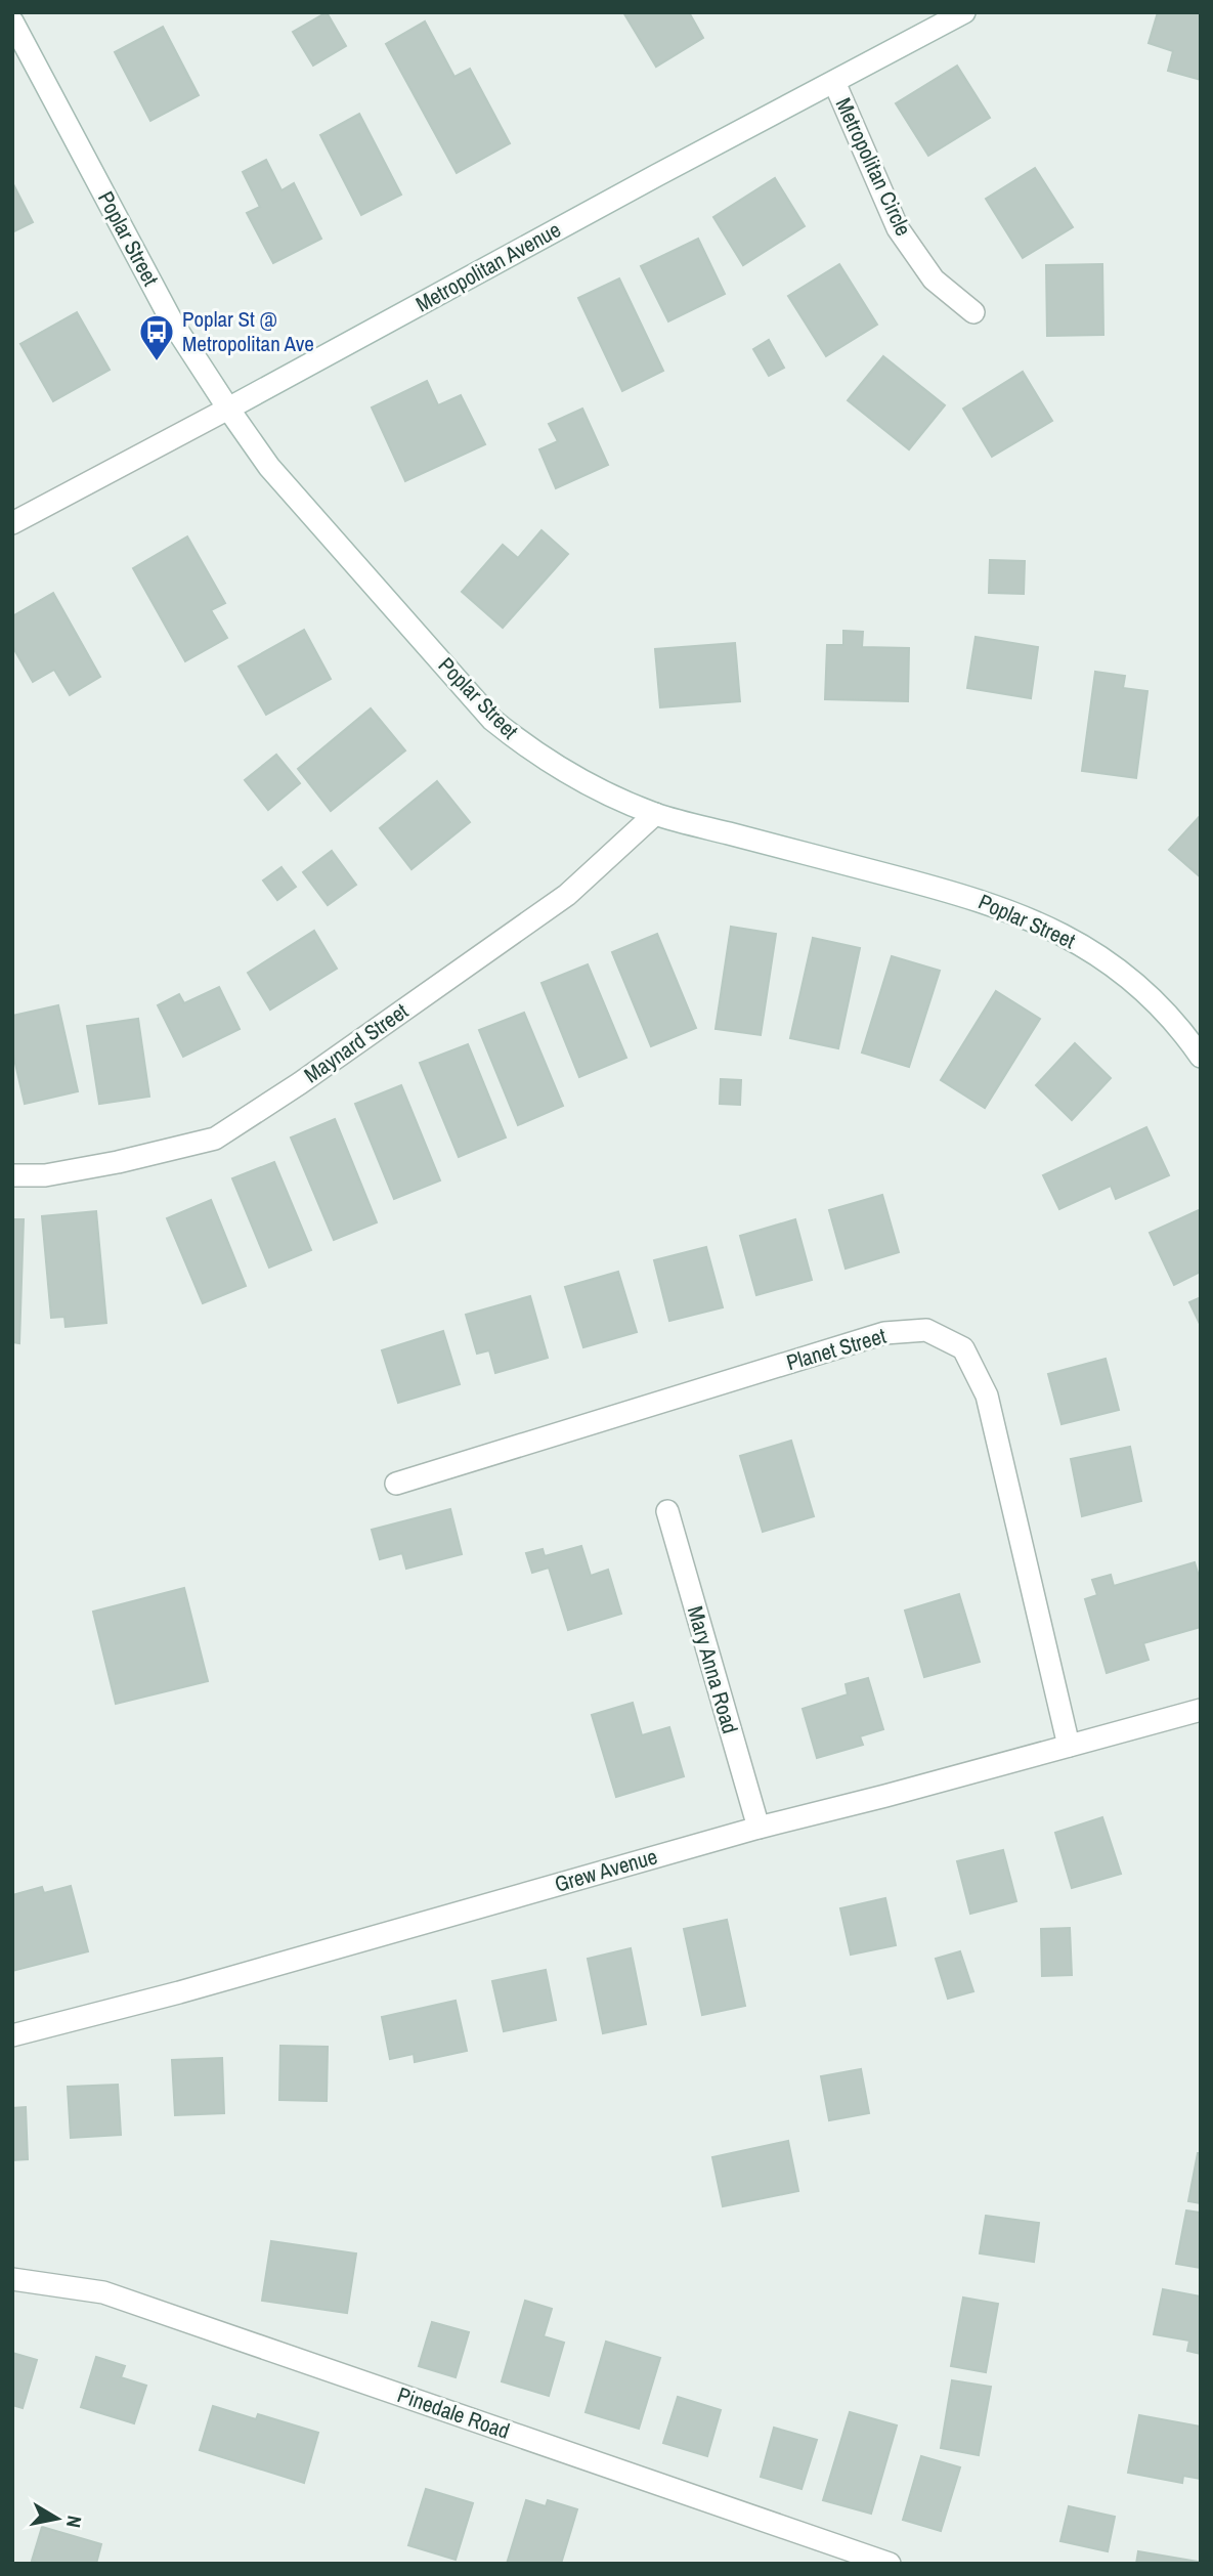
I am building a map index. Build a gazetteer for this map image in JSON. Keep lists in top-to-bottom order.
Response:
{
  "streets": {
    "street": [
      "Metropolitan Circle",
      "Poplar Street",
      "Metropolitan Avenue",
      "Maynard Street",
      "Planet Street",
      "Mary Anna Road",
      "Grew Avenue",
      "Pinedale Road"
    ]
  },
  "crossings": [
    ["Metropolitan Circle", "Metropolitan Avenue"],
    ["Poplar Street", "Metropolitan Avenue"],
    ["Poplar Street", "Maynard Street"],
    ["Planet Street", "Grew Avenue"],
    ["Mary Anna Road", "Grew Avenue"]
  ],
  "places": {
    "bus stop": ["Poplar St @ Metropolitan Ave"]
  },
  "north": "right"
}
